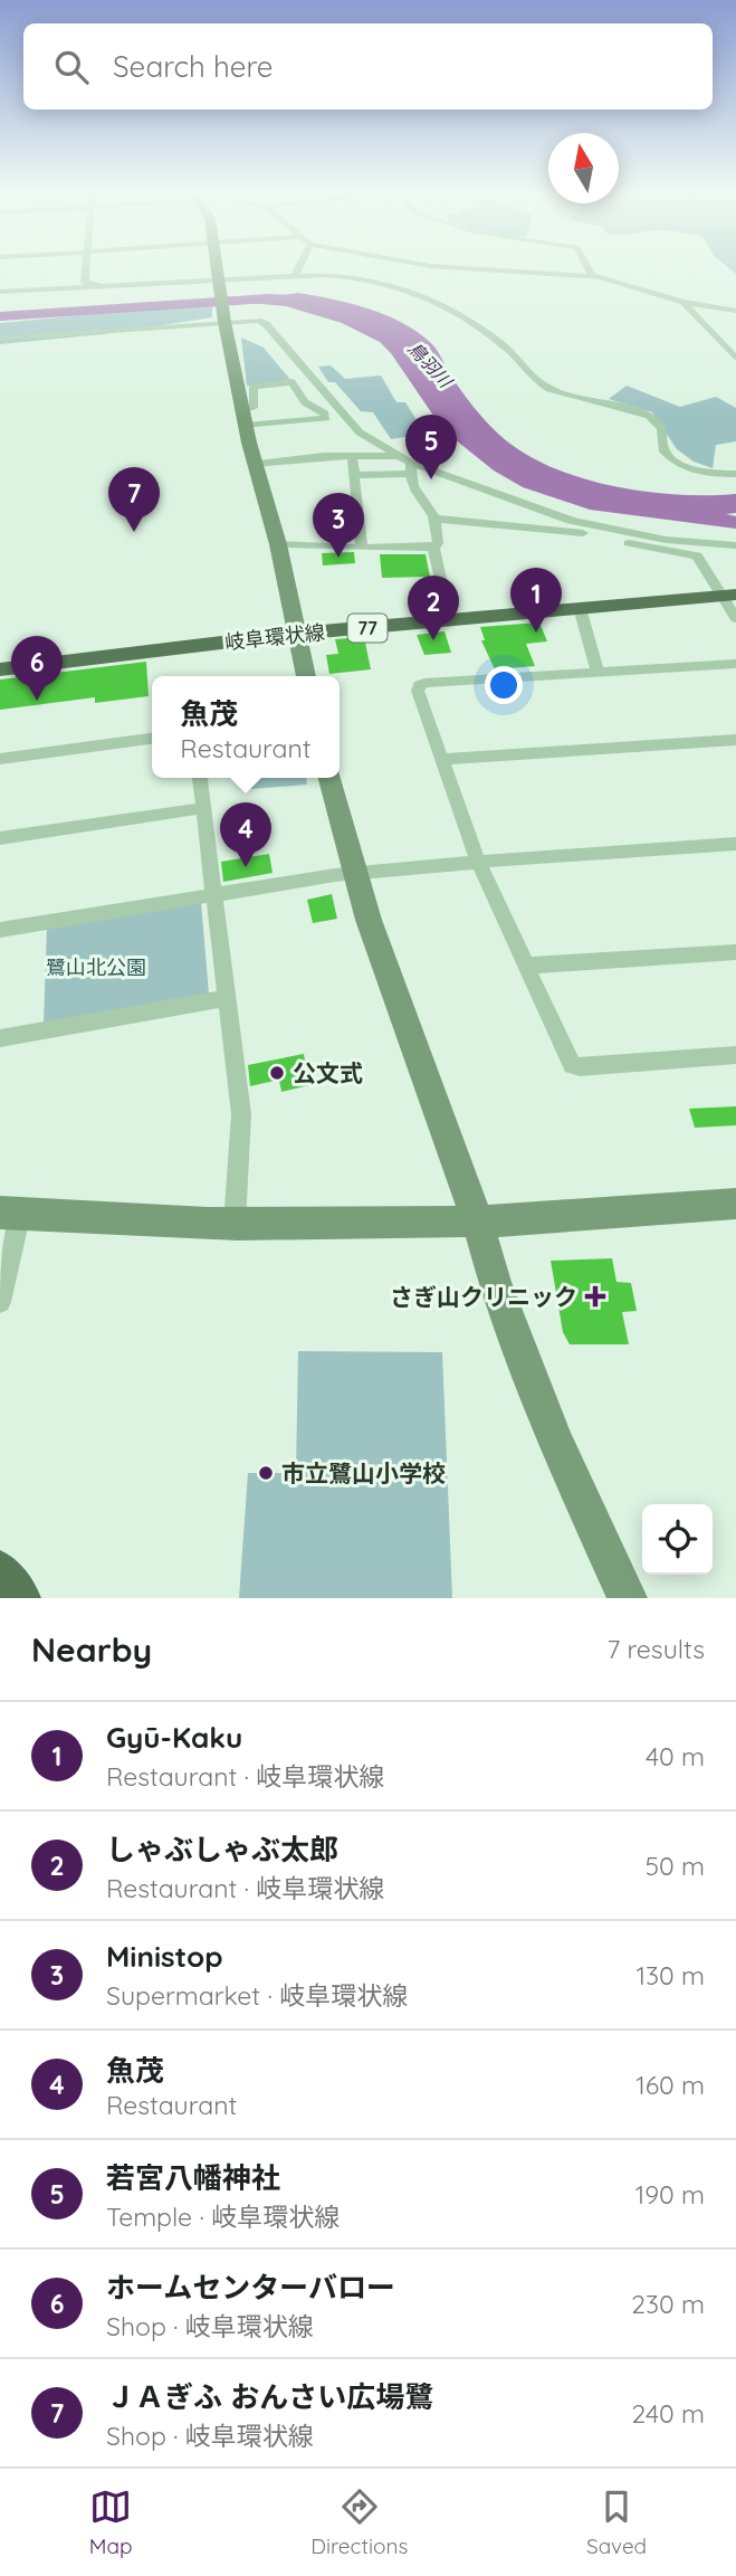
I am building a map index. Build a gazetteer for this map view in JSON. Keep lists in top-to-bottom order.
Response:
{
  "streets": {
    "main road": ["77", "岐阜環状線"]
  },
  "water": ["鳥羽川"],
  "parks": ["鷺山北公園"],
  "places": {
    "other": ["公文式", "市立鷺山小学校"],
    "health": ["さぎ山クリニック"]
  },
  "north": "top",
  "page": {
    "search": "Search here",
    "pins": [
      "5",
      "7",
      "3",
      "1",
      "2",
      "6",
      "4"
    ],
    "popup": ["魚茂", "Restaurant"],
    "heading": ["Nearby", "7 results"],
    "list": [
      {
        "mark": "1",
        "name": "Gyū-Kaku",
        "note": "Restaurant · 岐阜環状線",
        "value": "40 m"
      },
      {
        "mark": "2",
        "name": "しゃぶしゃぶ太郎",
        "note": "Restaurant · 岐阜環状線",
        "value": "50 m"
      },
      {
        "mark": "3",
        "name": "Ministop",
        "note": "Supermarket · 岐阜環状線",
        "value": "130 m"
      },
      {
        "mark": "4",
        "name": "魚茂",
        "note": "Restaurant",
        "value": "160 m"
      },
      {
        "mark": "5",
        "name": "若宮八幡神社",
        "note": "Temple · 岐阜環状線",
        "value": "190 m"
      },
      {
        "mark": "6",
        "name": "ホームセンターバロー",
        "note": "Shop · 岐阜環状線",
        "value": "230 m"
      },
      {
        "mark": "7",
        "name": "ＪＡぎふ おんさい広場鷺",
        "note": "Shop · 岐阜環状線",
        "value": "240 m"
      }
    ],
    "nav": ["Map", "Directions", "Saved"]
  }
}
